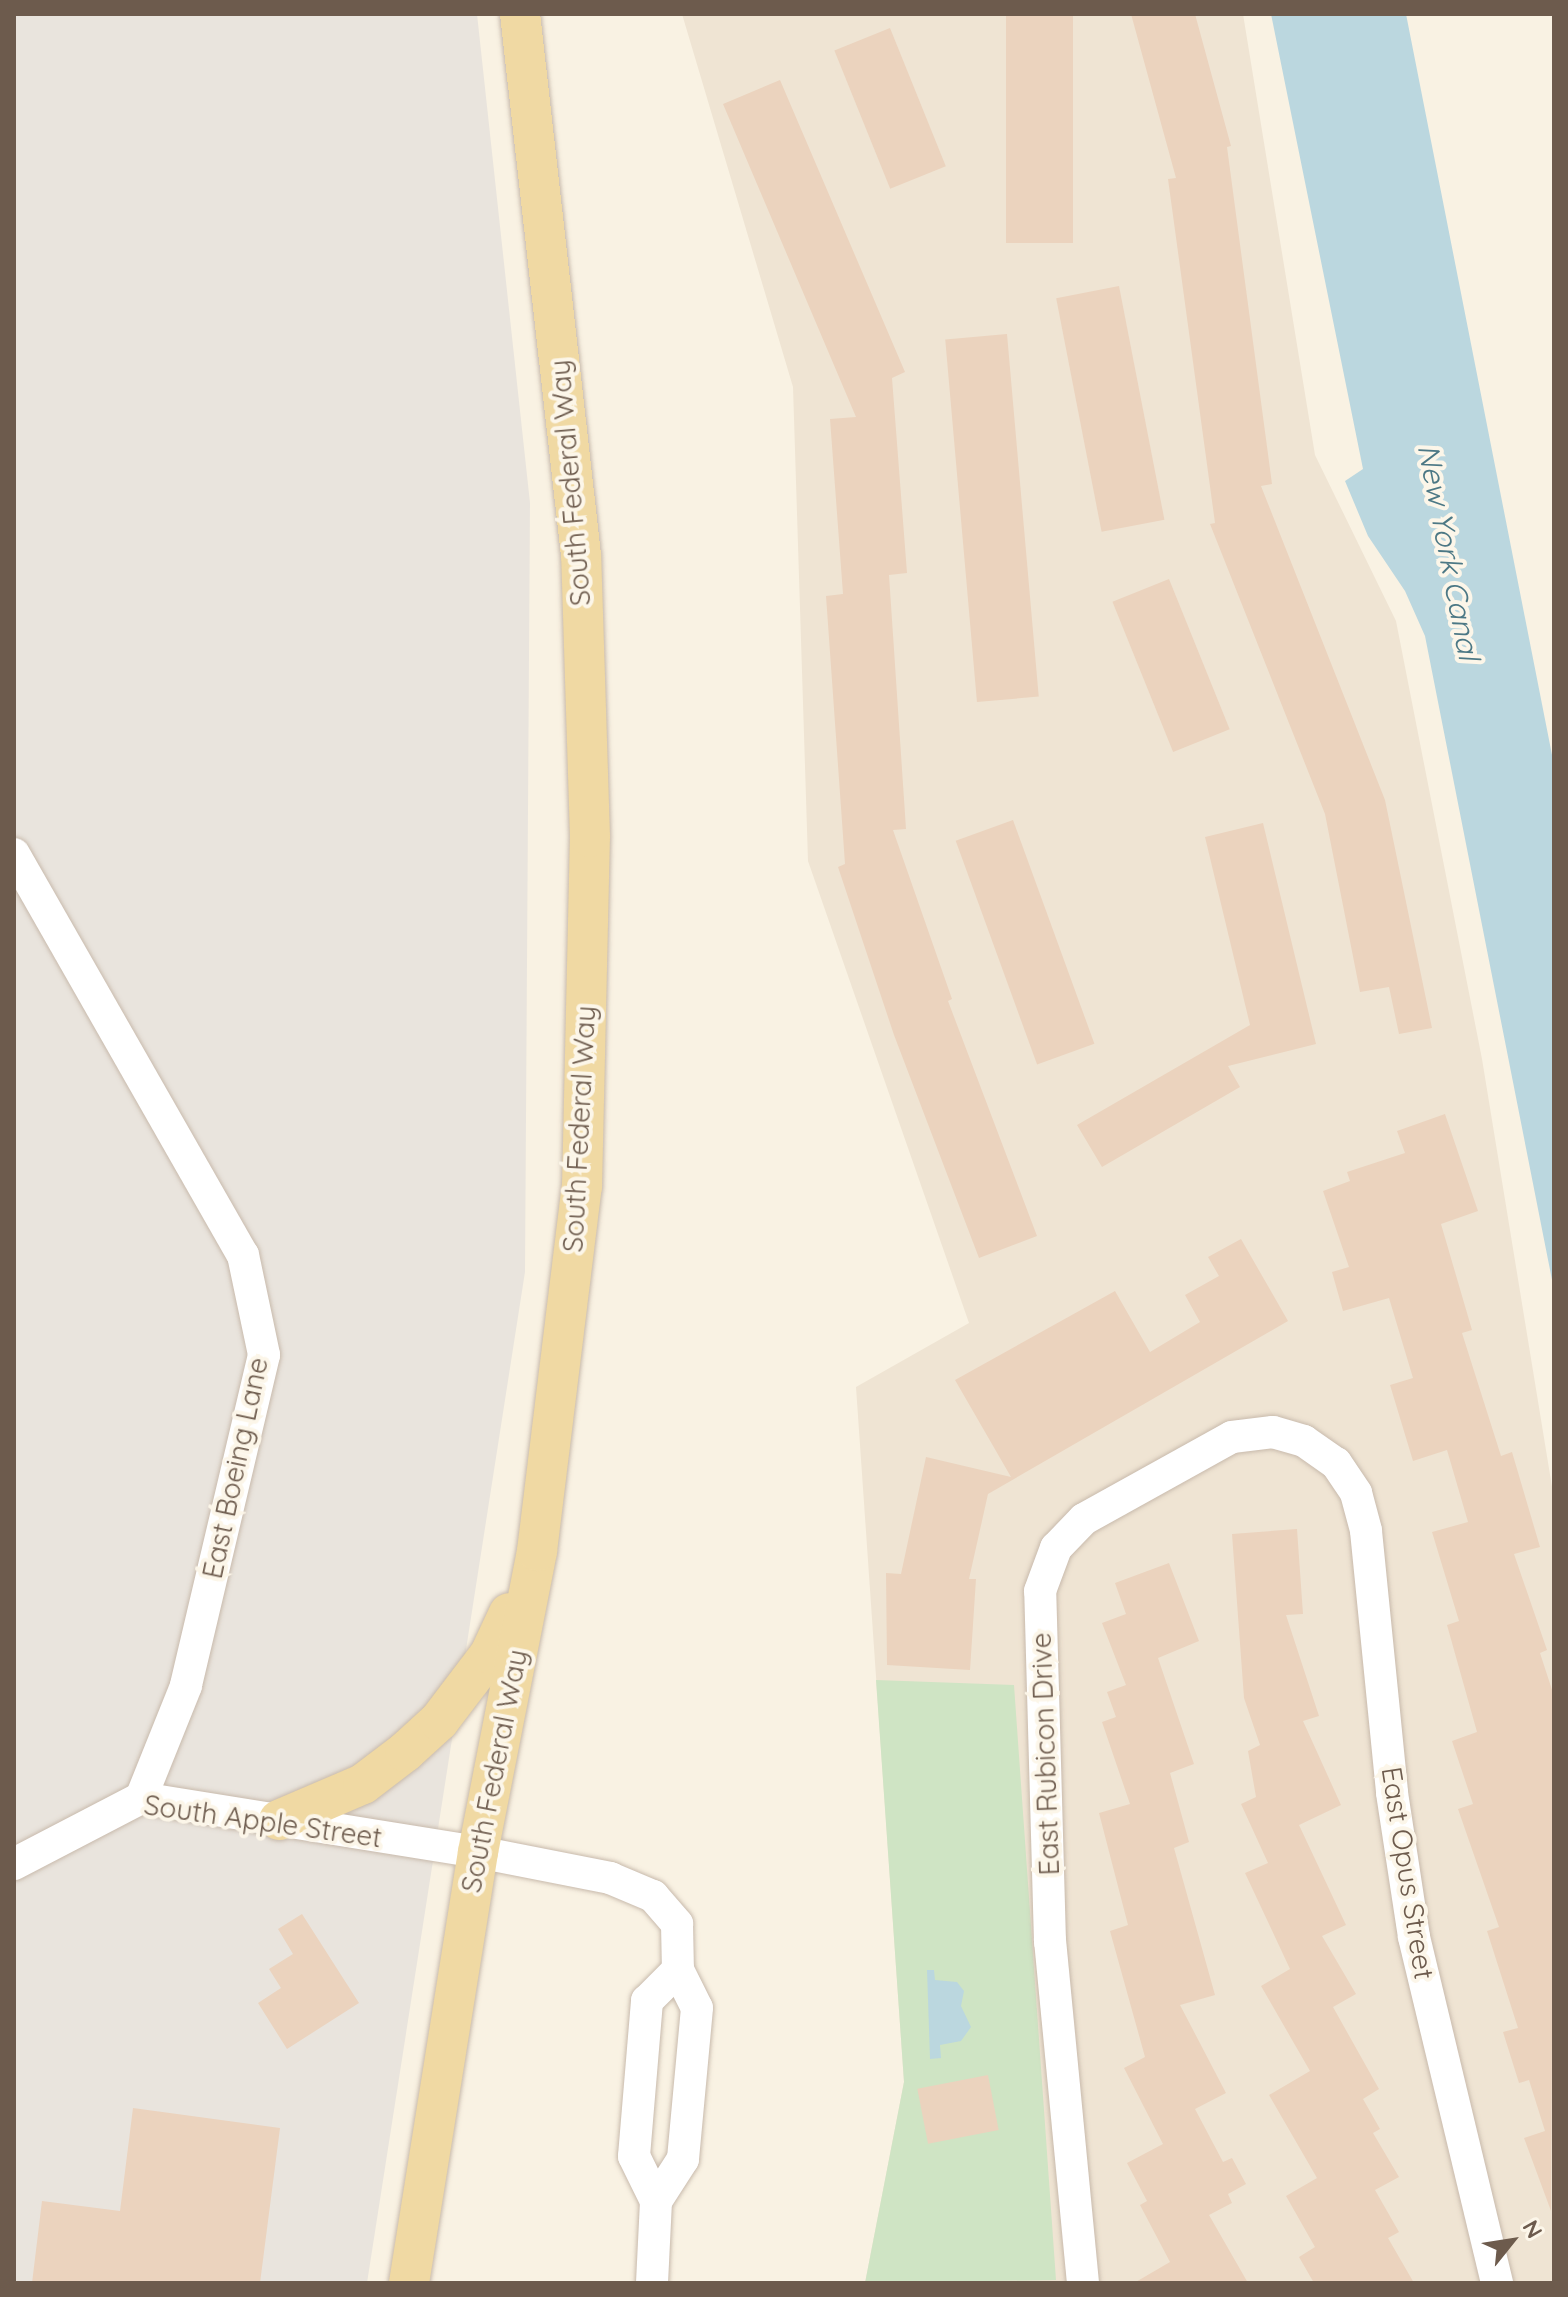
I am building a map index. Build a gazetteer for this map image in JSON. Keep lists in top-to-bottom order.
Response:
{
  "streets": {
    "main road": ["South Federal Way"],
    "street": [
      "East Boeing Lane",
      "East Rubicon Drive",
      "South Apple Street",
      "East Opus Street"
    ]
  },
  "crossings": [
    ["South Federal Way", "South Apple Street"],
    ["East Boeing Lane", "South Apple Street"],
    ["East Rubicon Drive", "East Opus Street"]
  ],
  "water": ["New York Canal"],
  "north": "top right"
}
